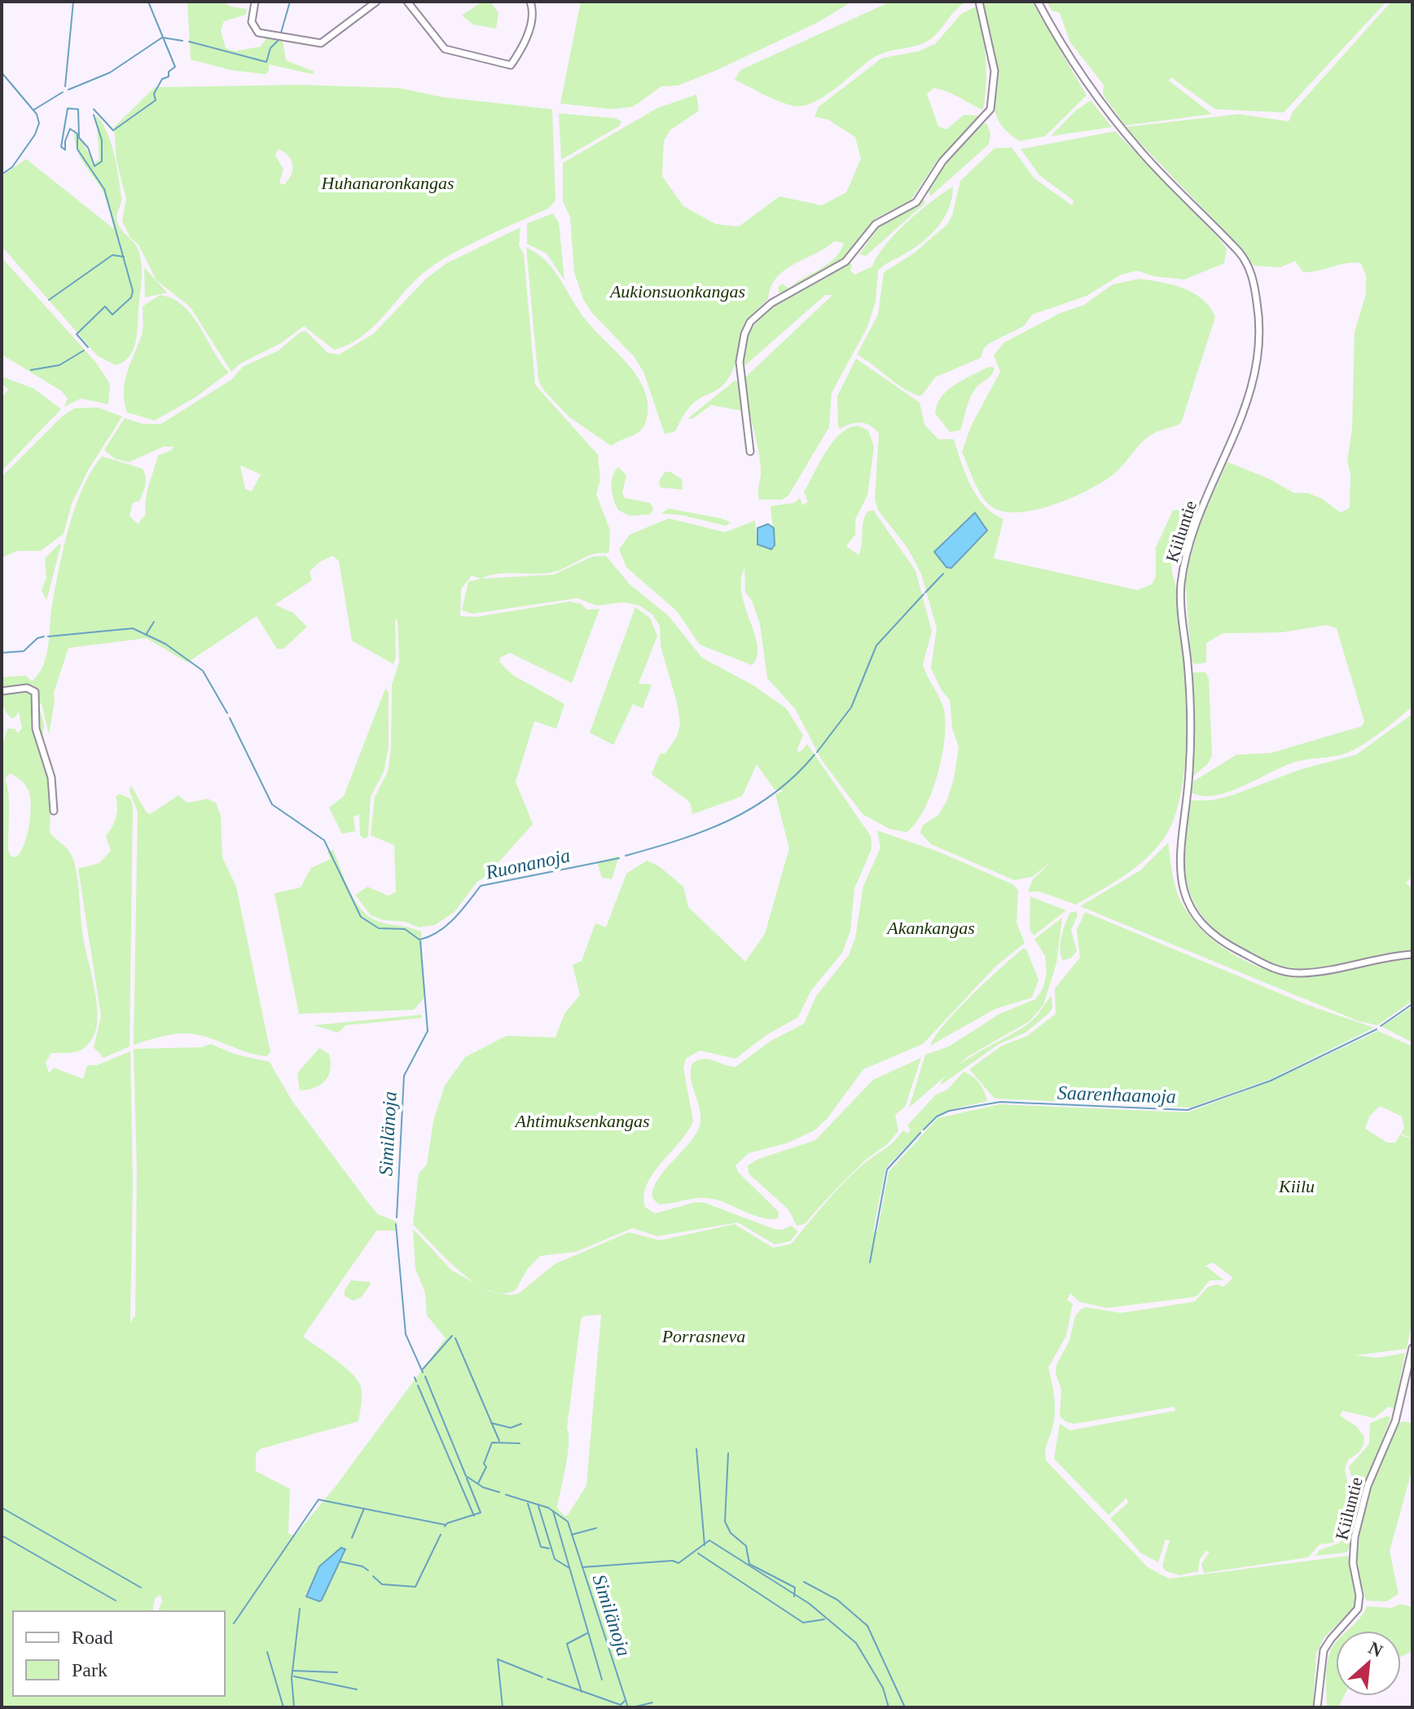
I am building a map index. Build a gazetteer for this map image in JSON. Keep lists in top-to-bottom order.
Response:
{
  "streets": {
    "street": ["Kiiluntie"]
  },
  "water": ["Ruonanoja", "Saarenhaanoja", "Similänoja"],
  "parks": [
    "Huhanaronkangas",
    "Aukionsuonkangas",
    "Akankangas",
    "Ahtimuksenkangas",
    "Kiilu",
    "Porrasneva"
  ],
  "legend": ["Road", "Park"],
  "north": "top right"
}
